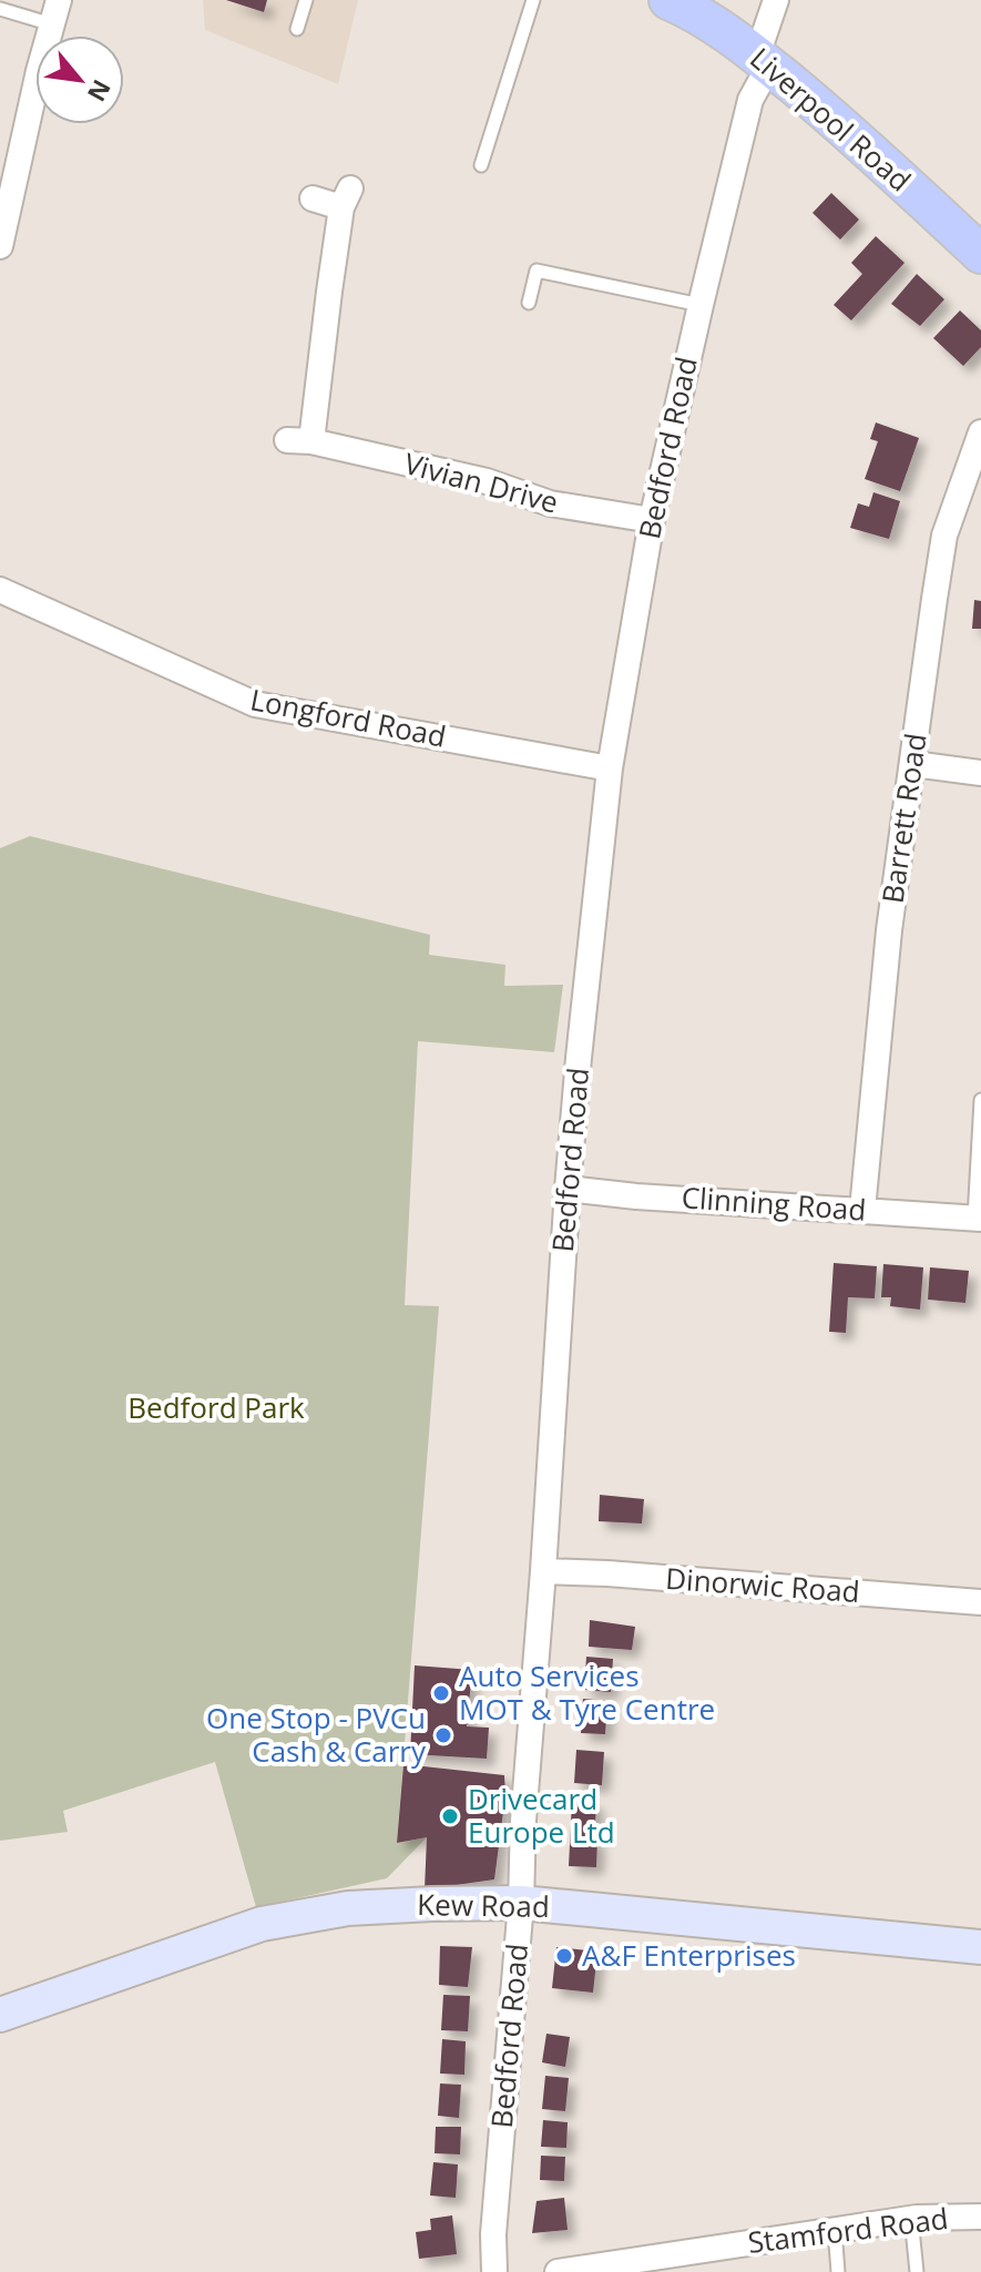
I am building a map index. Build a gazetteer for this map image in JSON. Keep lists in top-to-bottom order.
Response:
{
  "streets": {
    "main road": ["Liverpool Road", "Kew Road"],
    "street": [
      "Bedford Road",
      "Vivian Drive",
      "Longford Road",
      "Barrett Road",
      "Clinning Road",
      "Dinorwic Road",
      "Stamford Road"
    ]
  },
  "crossings": [
    ["Liverpool Road", "Bedford Road"],
    ["Bedford Road", "Vivian Drive"],
    ["Bedford Road", "Longford Road"],
    ["Bedford Road", "Clinning Road"],
    ["Bedford Road", "Dinorwic Road"],
    ["Bedford Road", "Kew Road"],
    ["Barrett Road", "Clinning Road"]
  ],
  "parks": ["Bedford Park"],
  "places": [
    "Auto Services MOT & Tyre Centre",
    "One Stop - PVCu Cash & Carry",
    "Drivecard Europe Ltd",
    "A&F Enterprises"
  ],
  "north": "bottom right"
}
